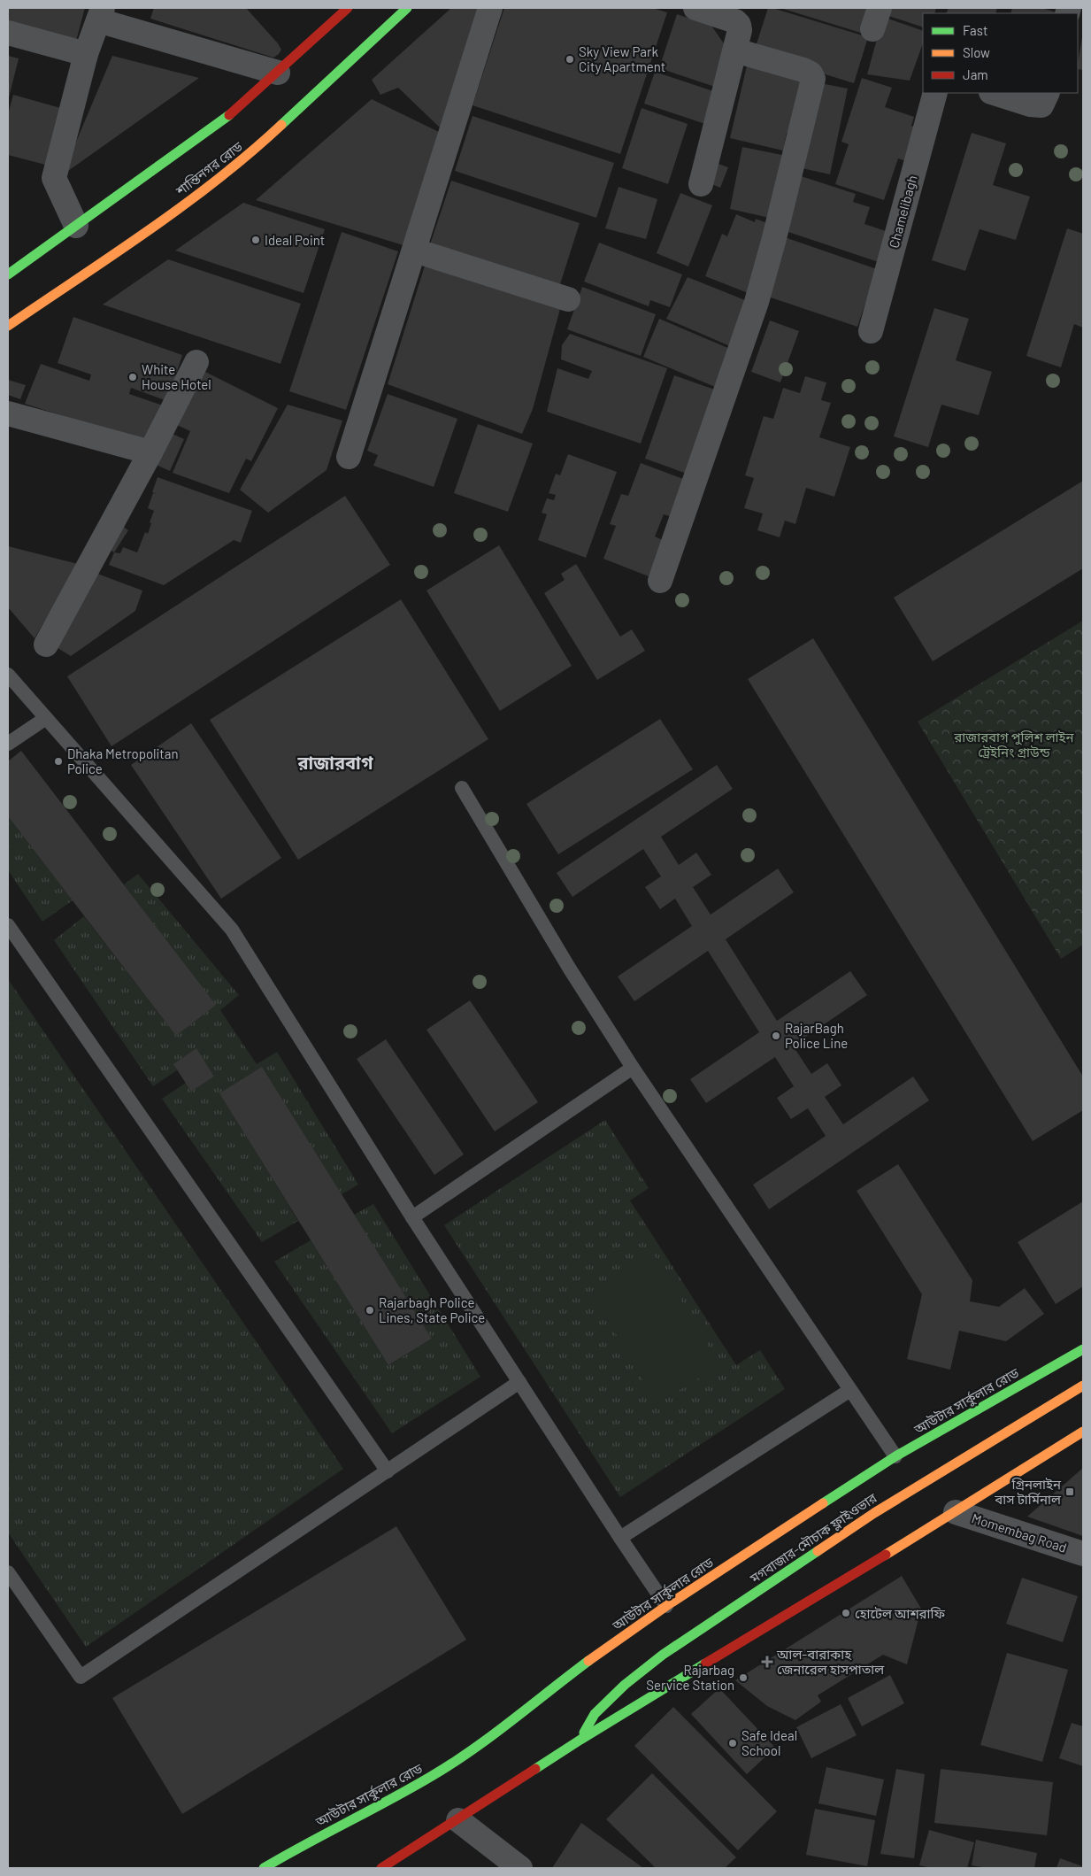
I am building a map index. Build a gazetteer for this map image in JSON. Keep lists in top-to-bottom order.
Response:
{
  "streets": {
    "main road": ["শান্তিনগর রোড", "আউটার সার্কুলার রোড", "মগবাজার-মৌচাক ফ্লাইওভার"],
    "street": ["Chamelibagh", "Momembag Road"]
  },
  "districts": ["রাজারবাগ"],
  "parks": ["রাজারবাগ পুলিশ লাইন ট্রেইনিং গ্রাউন্ড"],
  "places": {
    "other": [
      "Sky View Park City Apartment",
      "Ideal Point",
      "White House Hotel",
      "Dhaka Metropolitan Police",
      "RajarBagh Police Line",
      "Rajarbagh Police Lines, State Police",
      "হোটেল আশরাফি",
      "Rajarbag Service Station",
      "Safe Ideal School"
    ],
    "transit": ["গ্রিনলাইন বাস টার্মিনাল"],
    "health": ["আল-বারাকাহ জেনারেল হাসপাতাল"]
  },
  "legend": ["Fast", "Slow", "Jam"]
}
